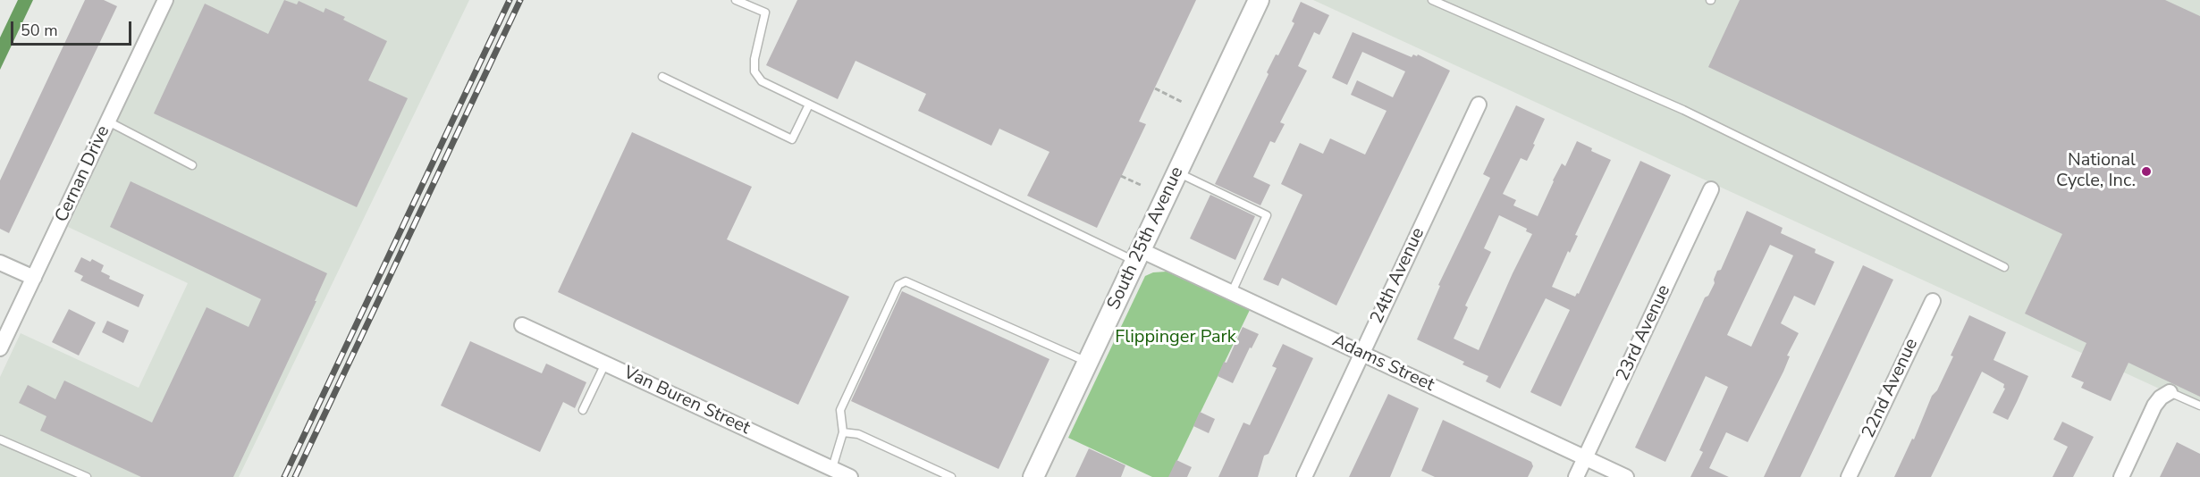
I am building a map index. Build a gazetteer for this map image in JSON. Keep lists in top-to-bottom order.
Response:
{
  "streets": {
    "main road": ["South 25th Avenue"],
    "street": [
      "Cernan Drive",
      "24th Avenue",
      "23rd Avenue",
      "Adams Street",
      "22nd Avenue",
      "Van Buren Street"
    ]
  },
  "crossings": [
    ["South 25th Avenue", "Adams Street"],
    ["24th Avenue", "Adams Street"],
    ["23rd Avenue", "Adams Street"]
  ],
  "parks": ["Flippinger Park"],
  "places": ["National Cycle, Inc."],
  "scale_bar": "50 m"
}
